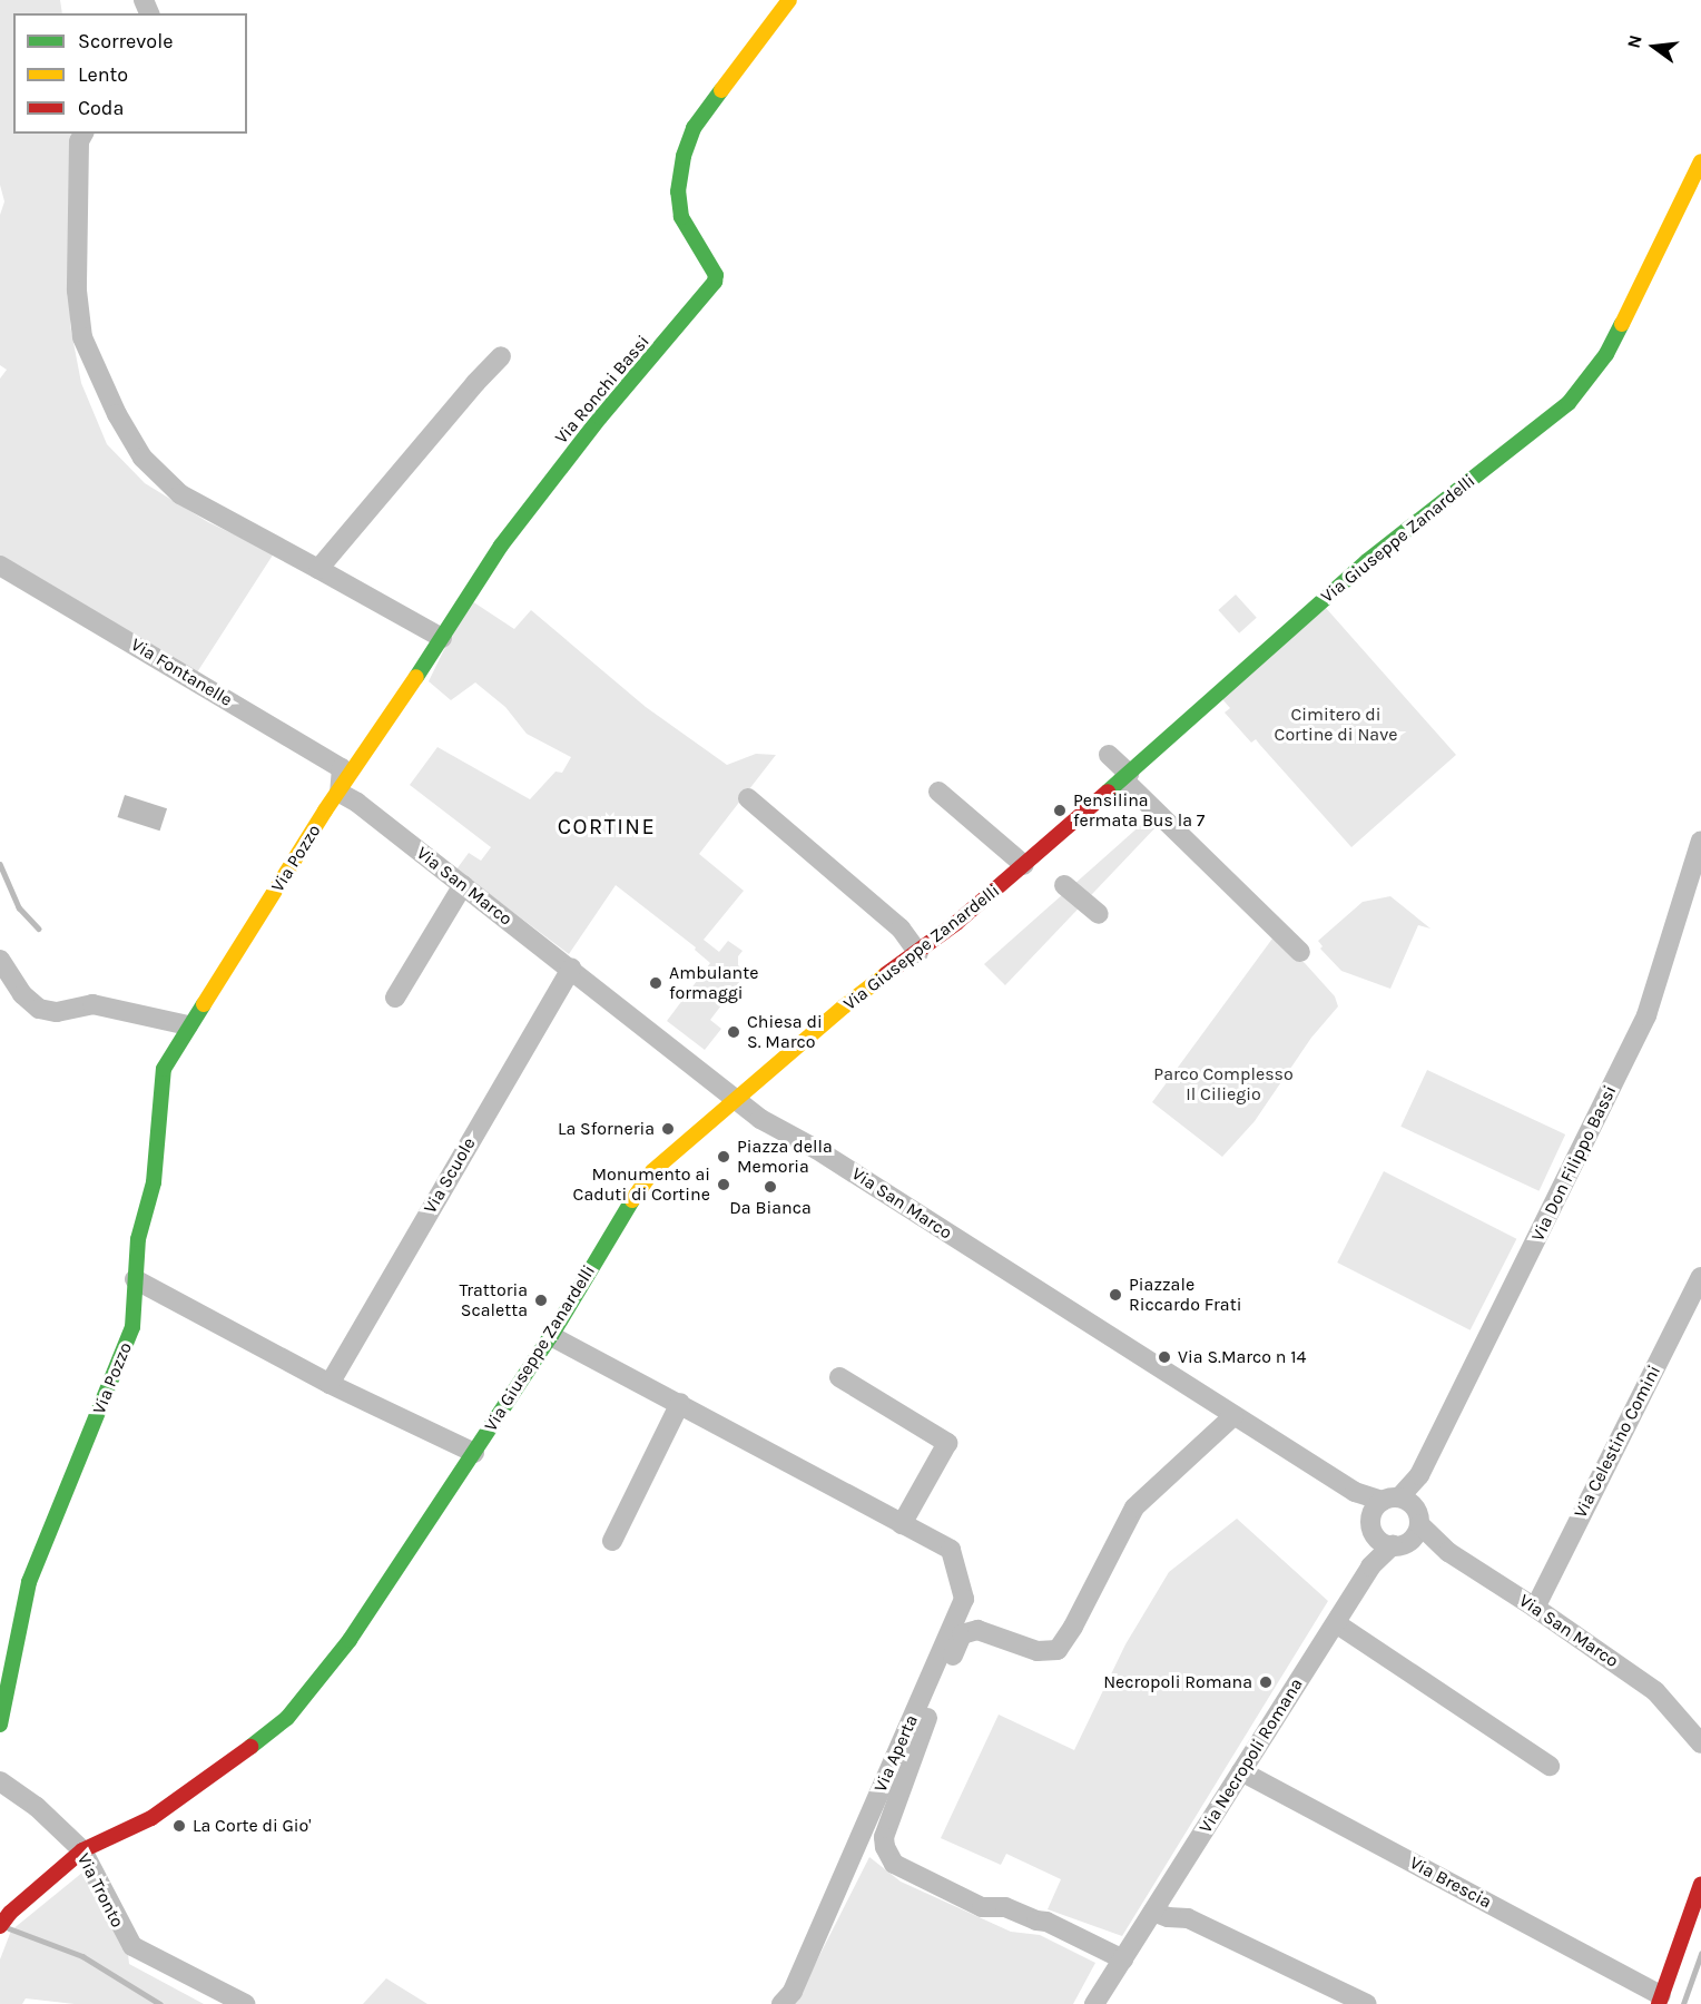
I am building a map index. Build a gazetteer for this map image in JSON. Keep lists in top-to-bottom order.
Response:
{
  "streets": {
    "street": [
      "Via Ronchi Bassi",
      "Via Giuseppe Zanardelli",
      "Via Fontanelle",
      "Via Pozzo",
      "Via San Marco",
      "Via Don Filippo Bassi",
      "Via Scuole",
      "Via Celestino Comini",
      "Via Aperta",
      "Via Necropoli Romana",
      "Via Brescia",
      "Via Tronto"
    ]
  },
  "crossings": [
    ["Via Ronchi Bassi", "Via Fontanelle"],
    ["Via Ronchi Bassi", "Via Pozzo"],
    ["Via Ronchi Bassi", "Via San Marco"],
    ["Via Giuseppe Zanardelli", "Via San Marco"],
    ["Via Giuseppe Zanardelli", "Via Aperta"],
    ["Via Giuseppe Zanardelli", "Via Tronto"],
    ["Via Fontanelle", "Via Pozzo"],
    ["Via Fontanelle", "Via San Marco"],
    ["Via Pozzo", "Via San Marco"],
    ["Via San Marco", "Via Don Filippo Bassi"],
    ["Via San Marco", "Via Scuole"],
    ["Via San Marco", "Via Celestino Comini"],
    ["Via San Marco", "Via Aperta"],
    ["Via San Marco", "Via Necropoli Romana"],
    ["Via Don Filippo Bassi", "Via Necropoli Romana"],
    ["Via Aperta", "Via Necropoli Romana"],
    ["Via Necropoli Romana", "Via Brescia"]
  ],
  "districts": ["CORTINE"],
  "parks": ["Cimitero di Cortine di Nave", "Parco Complesso Il Ciliegio"],
  "places": [
    "Pensilina fermata Bus la 7",
    "Ambulante formaggi",
    "Chiesa di S. Marco",
    "La Sforneria",
    "Piazza della Memoria",
    "Monumento ai Caduti di Cortine",
    "Da Bianca",
    "Piazzale Riccardo Frati",
    "Trattoria Scaletta",
    "Via S.Marco n 14",
    "Necropoli Romana",
    "La Corte di Gio'"
  ],
  "legend": ["Scorrevole", "Lento", "Coda"],
  "north": "left"
}
